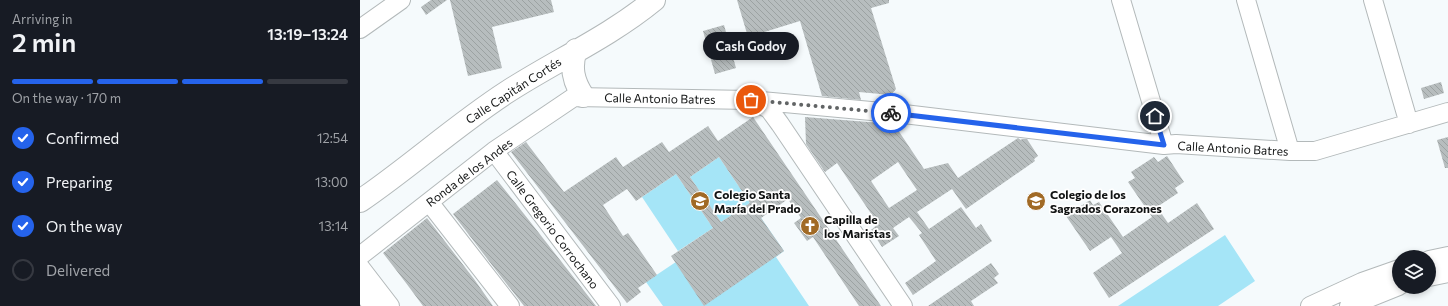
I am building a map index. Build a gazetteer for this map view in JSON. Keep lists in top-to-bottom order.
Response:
{
  "streets": {
    "main road": ["Calle Capitán Cortés"],
    "street": ["Calle Antonio Batres", "Ronda de los Andes", "Calle Gregorio Corrochano"]
  },
  "crossings": [
    ["Calle Antonio Batres", "Ronda de los Andes"],
    ["Ronda de los Andes", "Calle Gregorio Corrochano"]
  ],
  "places": {
    "other": ["Cash Godoy"],
    "school or university": ["Colegio Santa María del Prado", "Colegio de los Sagrados Corazones"],
    "church": ["Capilla de los Maristas"]
  },
  "page": {
    "heading": ["2 min", "Arriving in", "13:19–13:24"],
    "bubble": "Cash Godoy",
    "bar": "On the way · 170 m",
    "list": [
      ["Confirmed", "12:54"],
      ["Preparing", "13:00"],
      ["On the way", "13:14"],
      "Delivered"
    ]
  }
}
